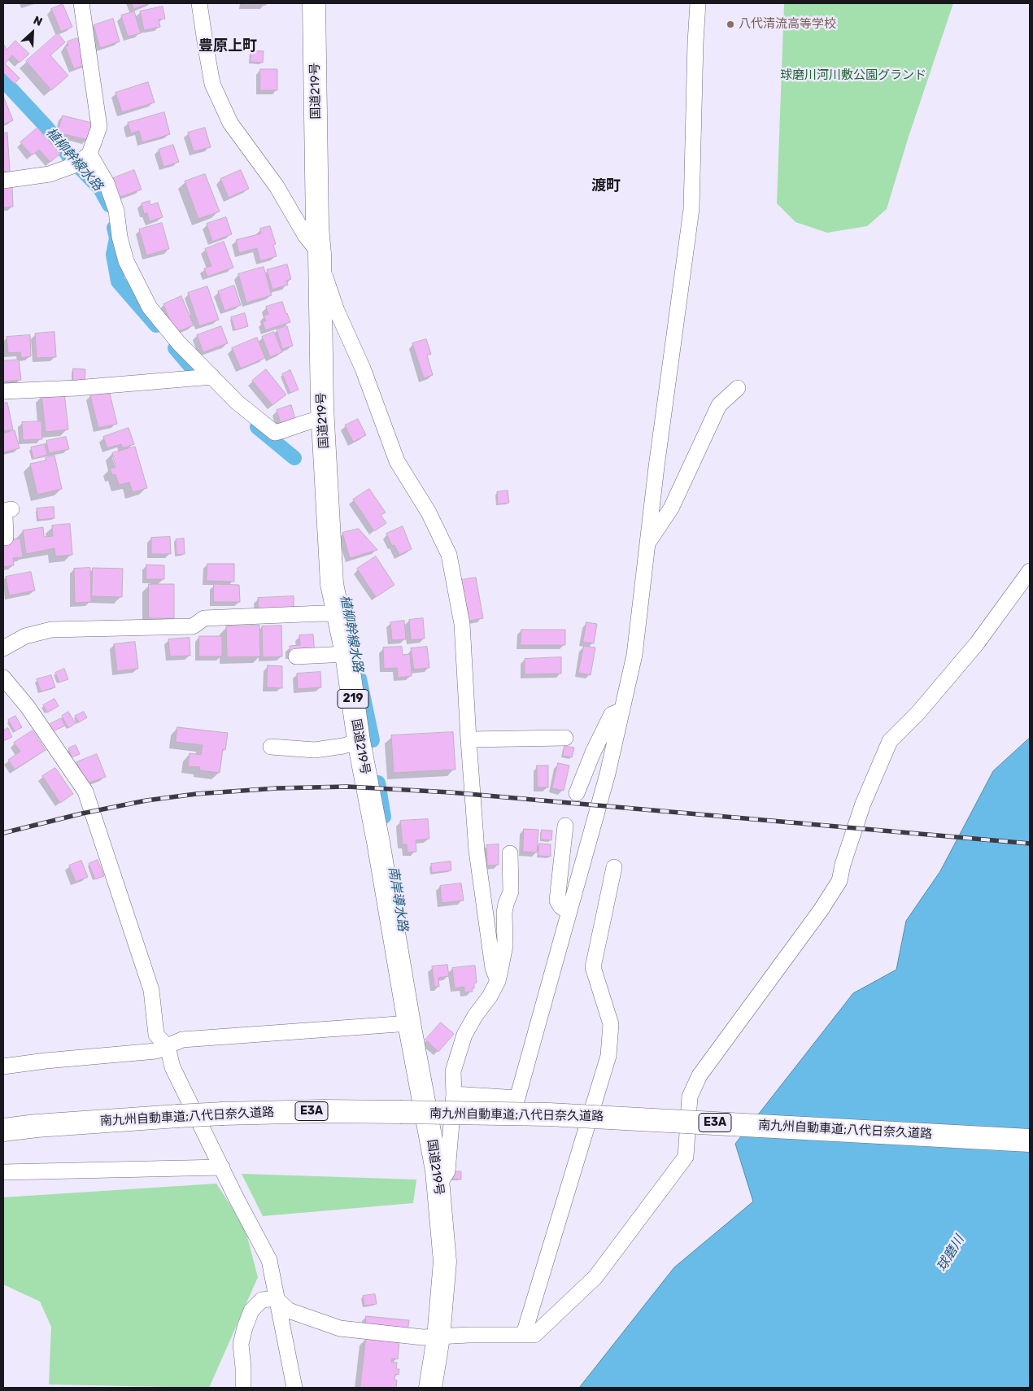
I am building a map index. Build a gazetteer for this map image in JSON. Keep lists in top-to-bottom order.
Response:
{
  "streets": {
    "highway": [
      "国道219号",
      "219",
      "E3A",
      "南九州自動車道;八代日奈久道路"
    ]
  },
  "districts": ["豊原上町", "渡町"],
  "water": ["植柳幹線水路", "南岸導水路", "球磨川"],
  "parks": ["球磨川河川敷公園グランド"],
  "places": ["八代清流高等学校"],
  "north": "top right"
}
